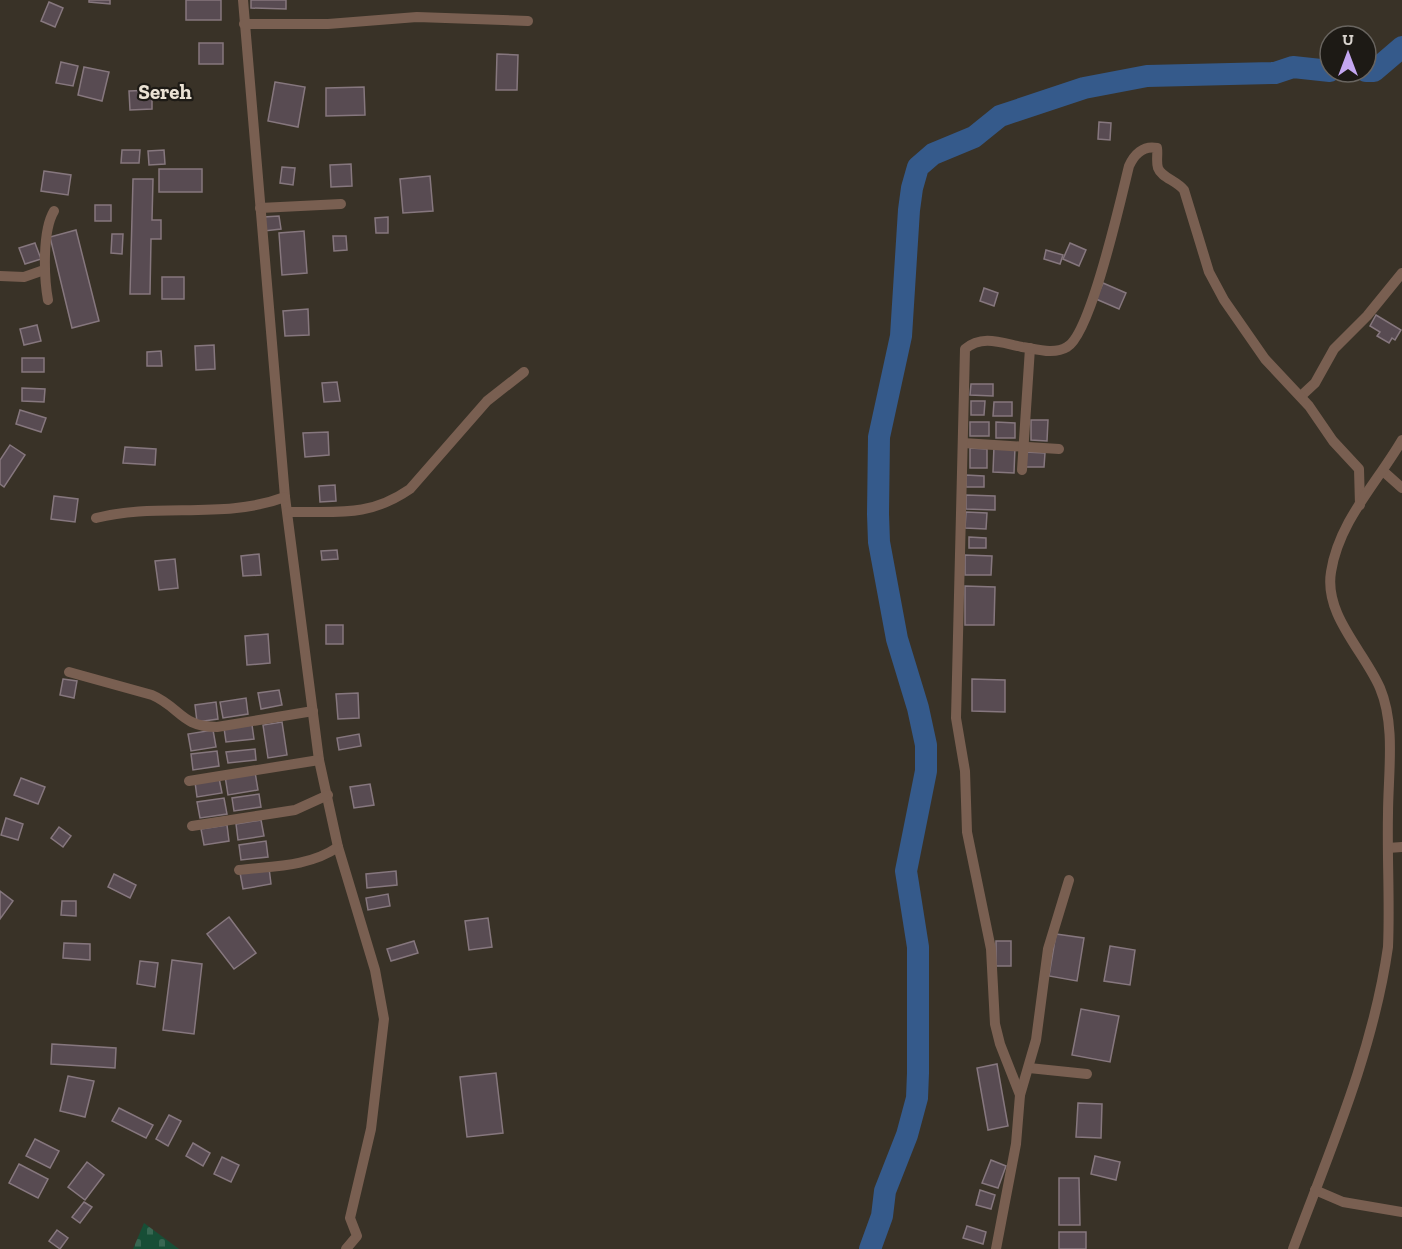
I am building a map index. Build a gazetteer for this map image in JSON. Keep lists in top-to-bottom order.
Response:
{
  "districts": ["Sereh"],
  "north": "top"
}
